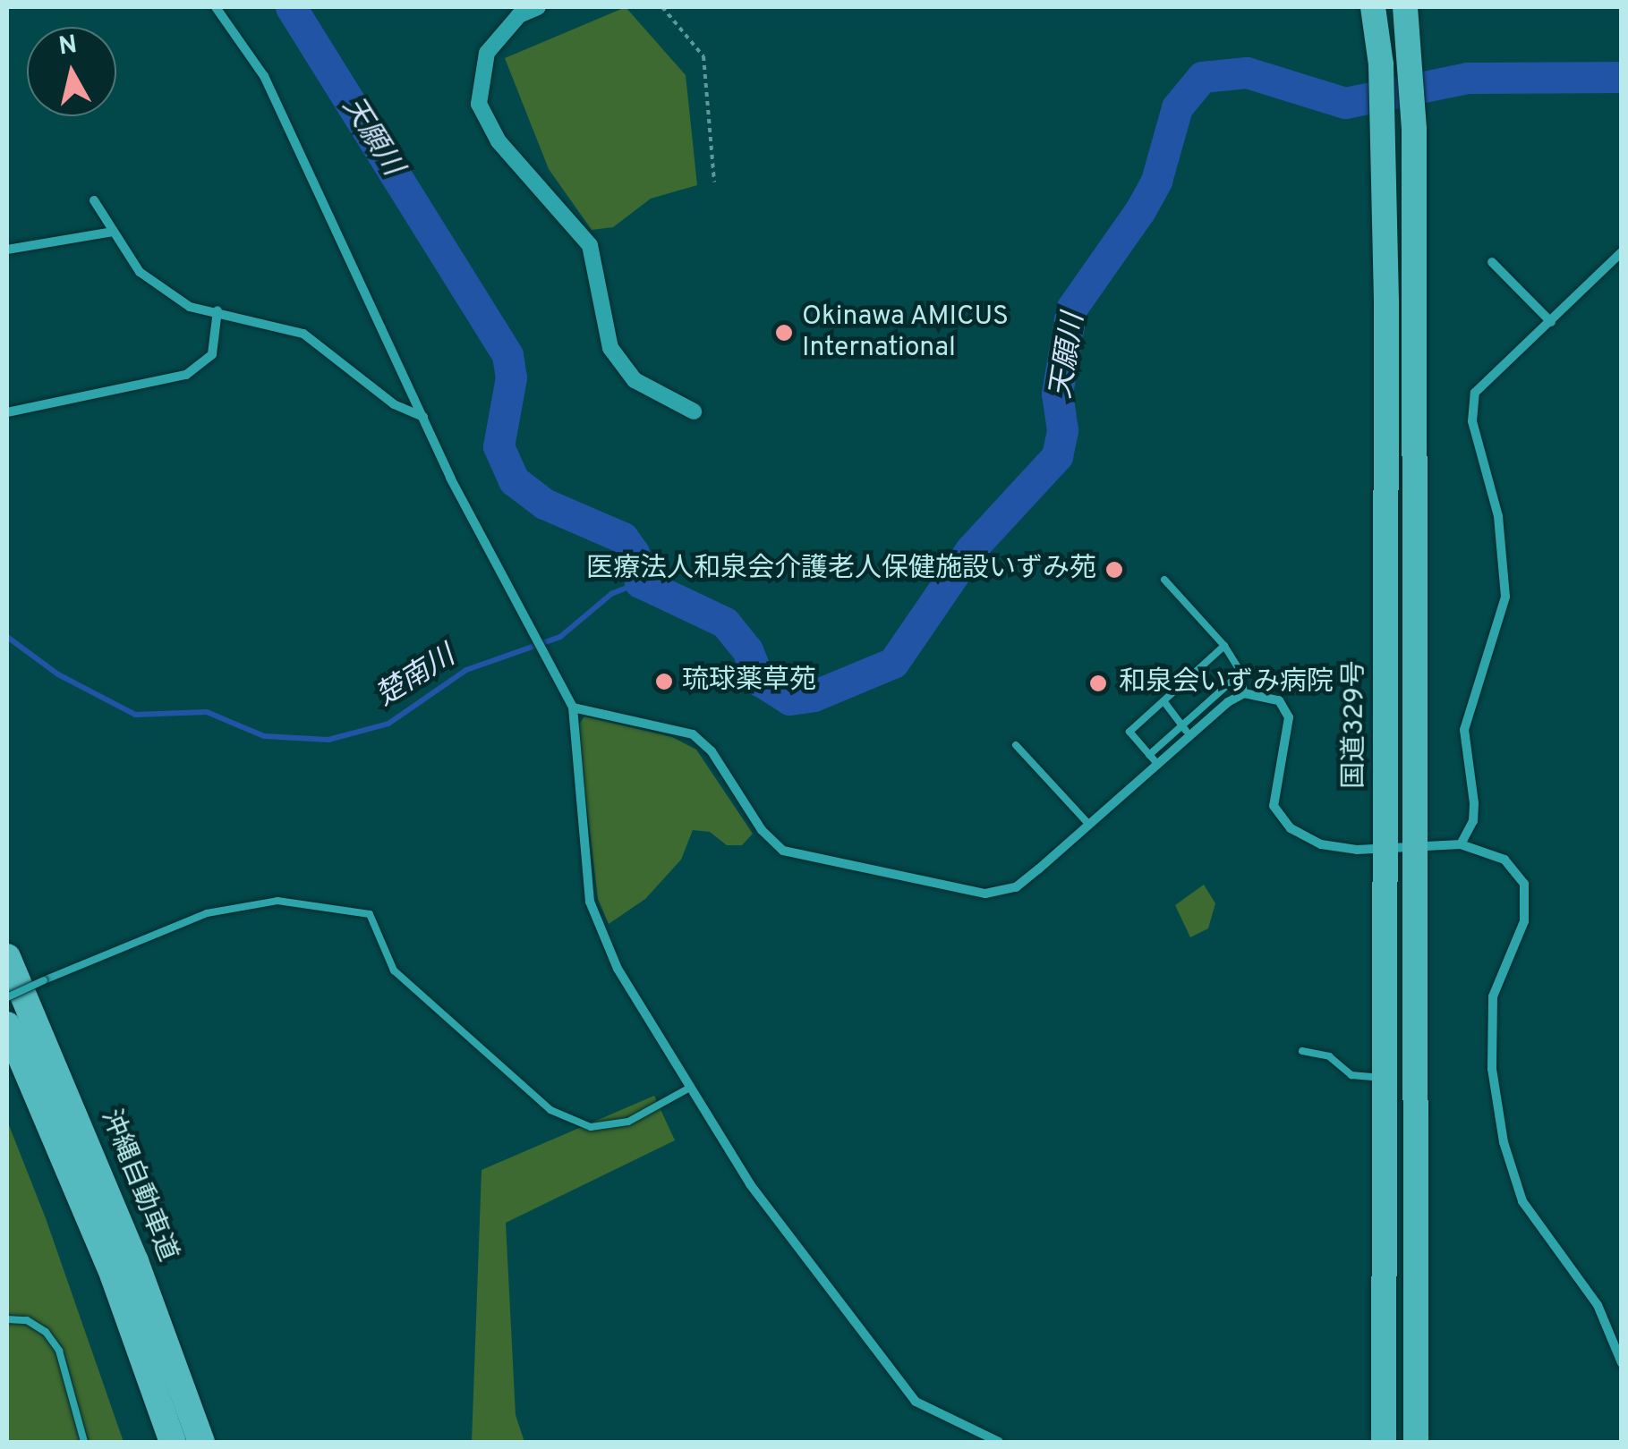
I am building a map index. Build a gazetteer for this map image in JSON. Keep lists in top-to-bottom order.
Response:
{
  "streets": {
    "highway": ["国道329号", "沖縄自動車道"]
  },
  "water": ["天願川", "楚南川"],
  "places": [
    "Okinawa AMICUS International",
    "医療法人和泉会介護老人保健施設いずみ苑",
    "琉球薬草苑",
    "和泉会いずみ病院"
  ],
  "north": "top"
}
